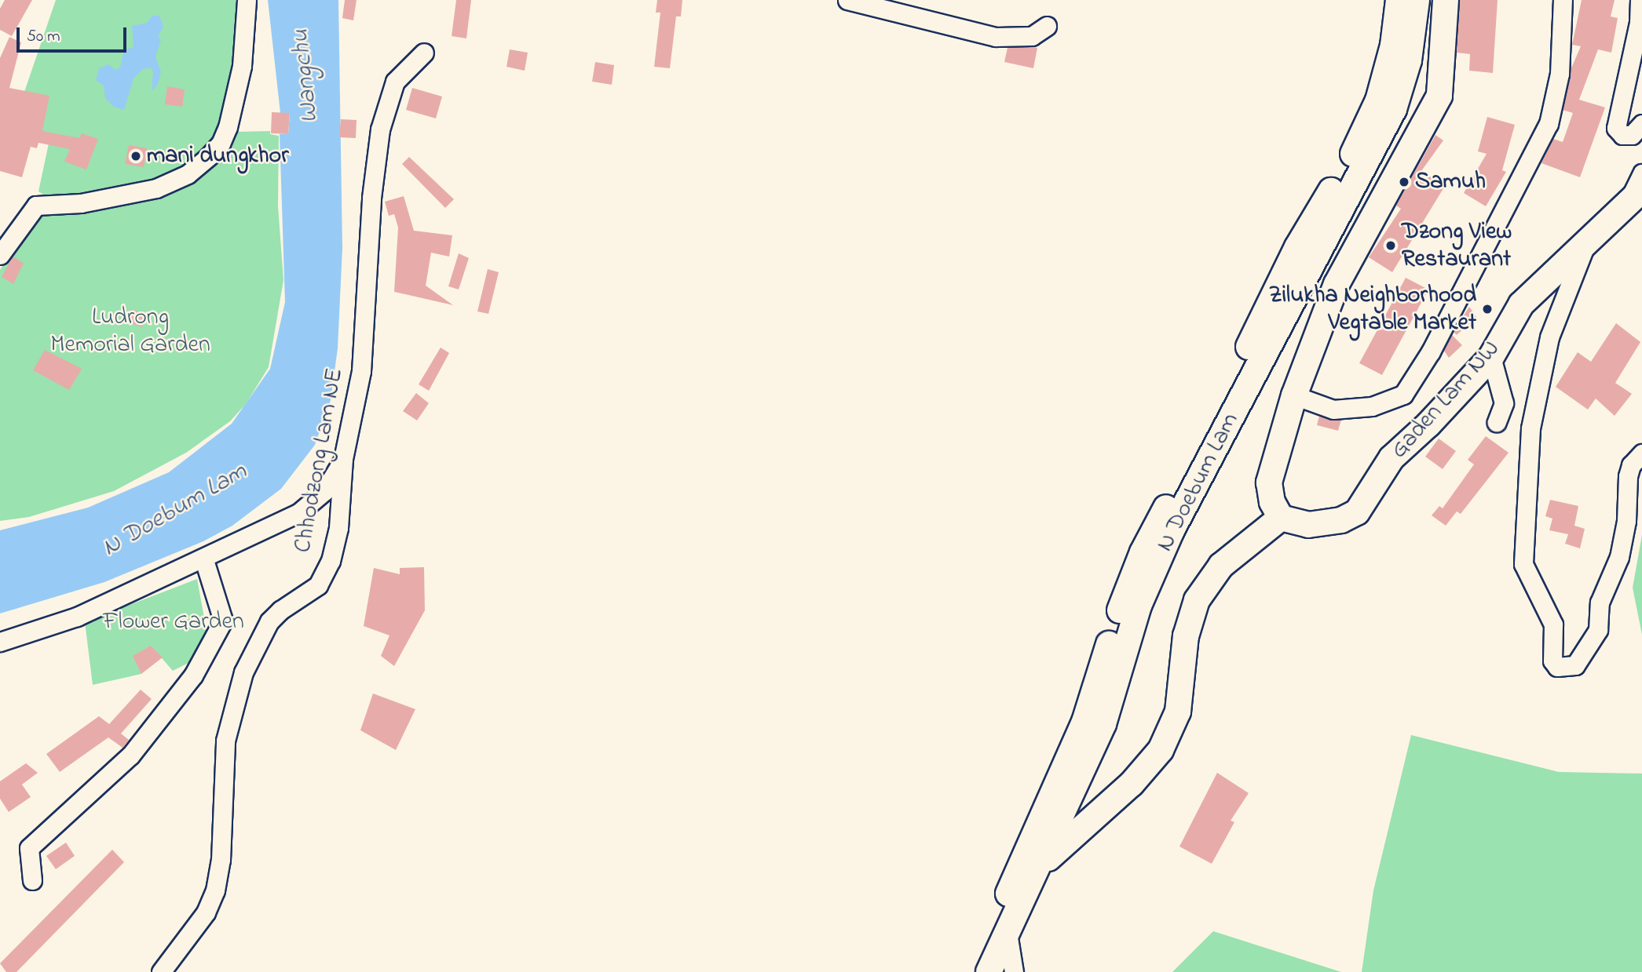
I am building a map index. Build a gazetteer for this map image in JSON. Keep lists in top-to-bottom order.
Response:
{
  "streets": {
    "main road": ["Gaden Lam NW", "N Doebum Lam"],
    "street": ["Chhodzong Lam NE"]
  },
  "water": ["Wangchu", "N Doebum Lam"],
  "parks": ["Ludrong Memorial Garden", "Flower Garden"],
  "places": [
    "mani dungkhor",
    "Samuh",
    "Dzong View Restaurant",
    "Zilukha Neighborhood Vegtable Market"
  ],
  "scale_bar": "50 m"
}
